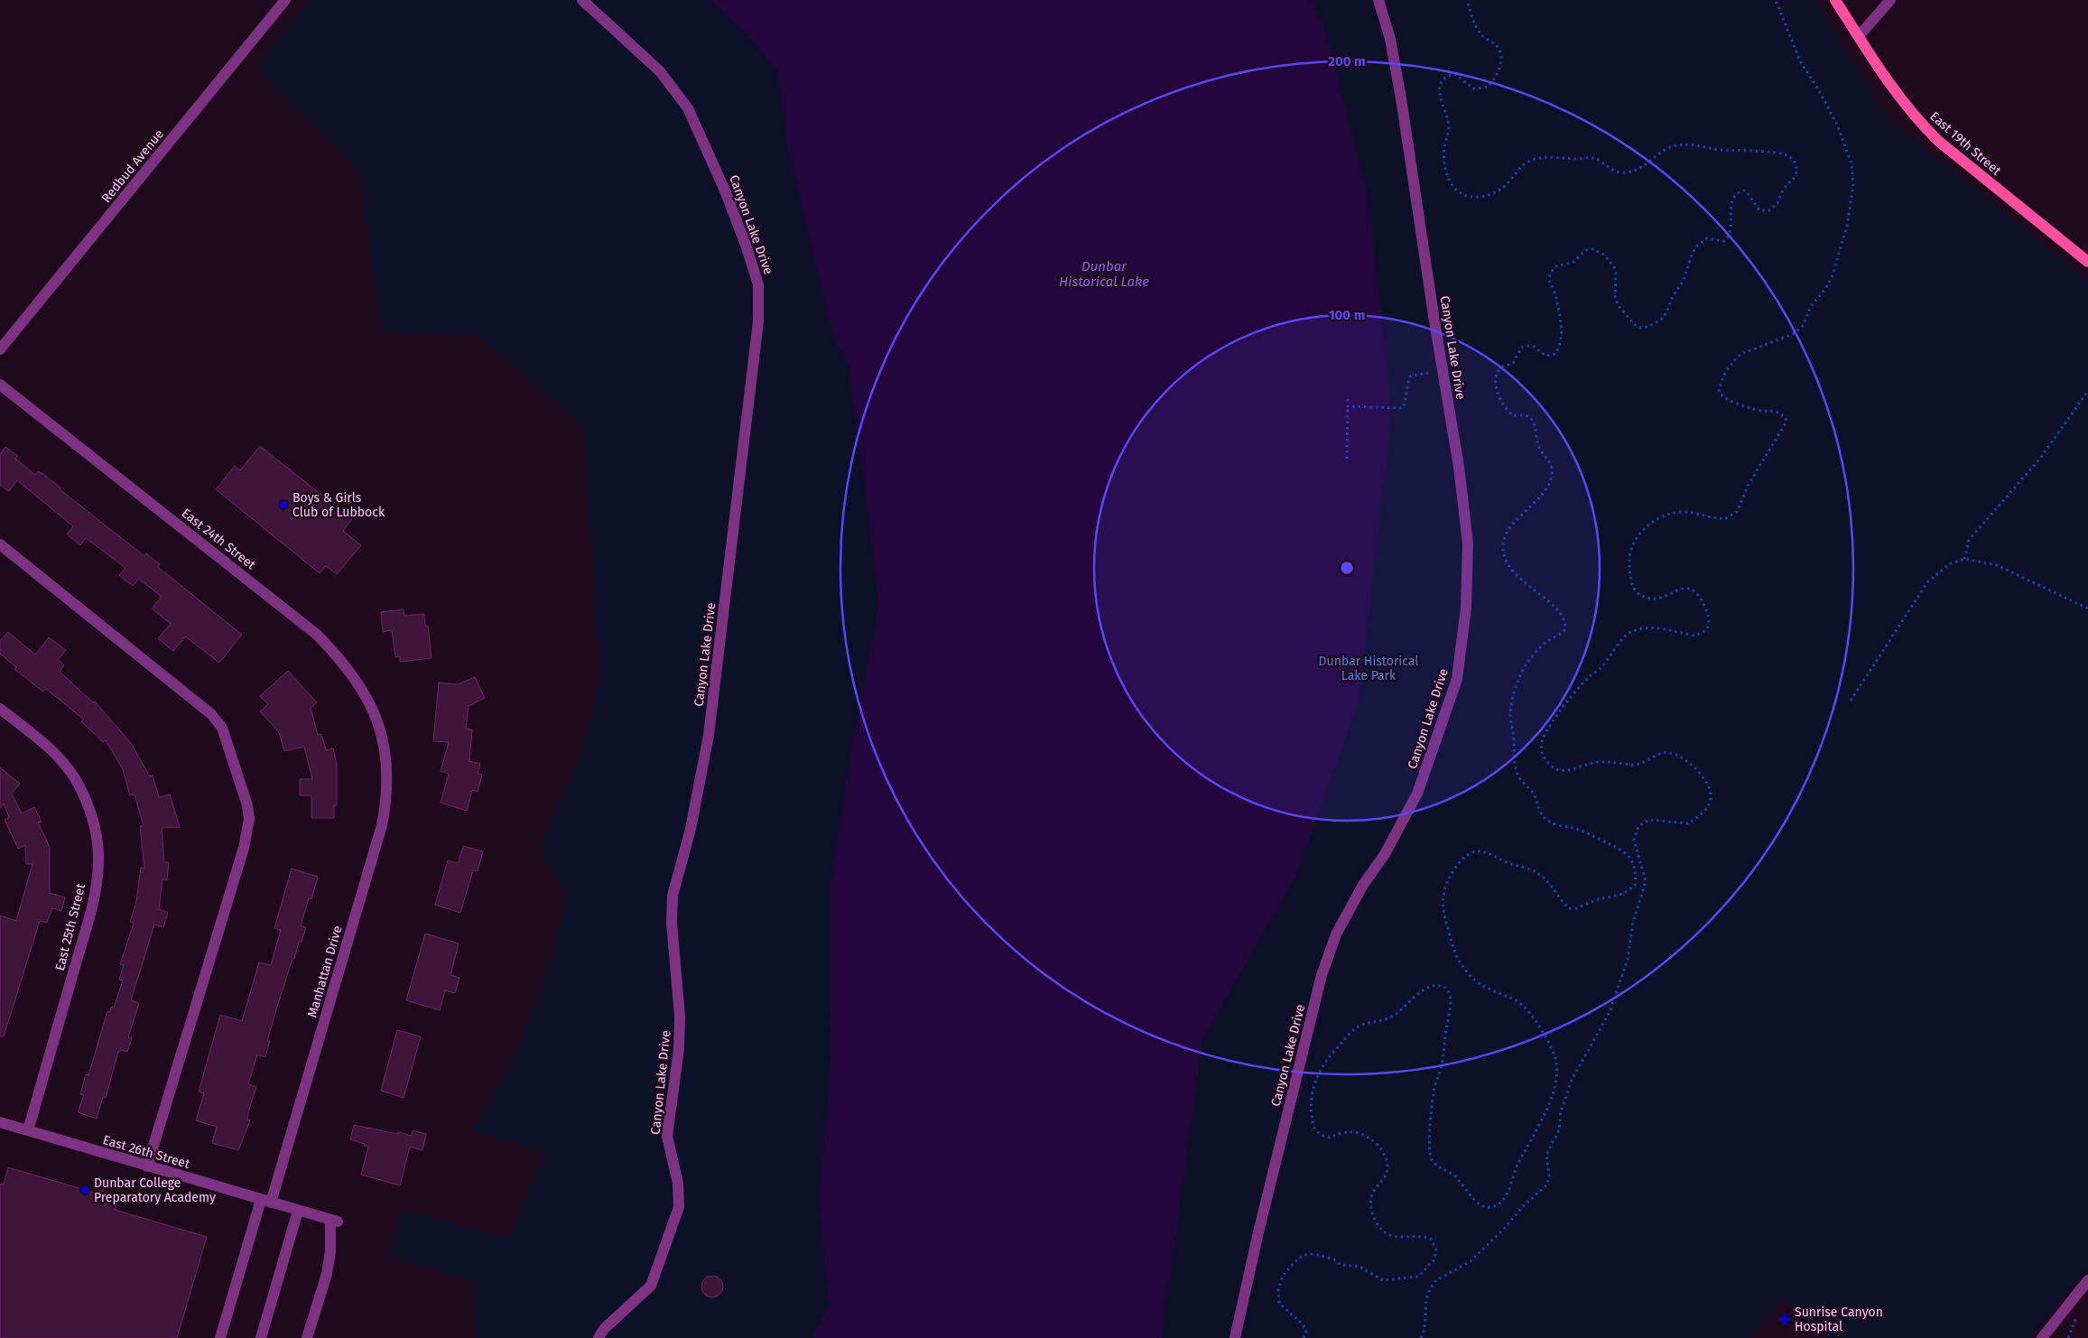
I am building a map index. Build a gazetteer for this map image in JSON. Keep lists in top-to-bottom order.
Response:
{
  "streets": {
    "main road": ["East 19th Street"],
    "street": [
      "Redbud Avenue",
      "Canyon Lake Drive",
      "East 24th Street",
      "East 25th Street",
      "Manhattan Drive",
      "East 26th Street"
    ]
  },
  "crossings": [
    ["East 24th Street", "Manhattan Drive"],
    ["East 25th Street", "East 26th Street"],
    ["Manhattan Drive", "East 26th Street"]
  ],
  "water": ["Dunbar Historical Lake"],
  "parks": ["Dunbar Historical Lake Park"],
  "places": {
    "other": ["Boys & Girls Club of Lubbock", "Dunbar College Preparatory Academy"],
    "health": ["Sunrise Canyon Hospital"]
  },
  "rings": ["200 m", "100 m"]
}
